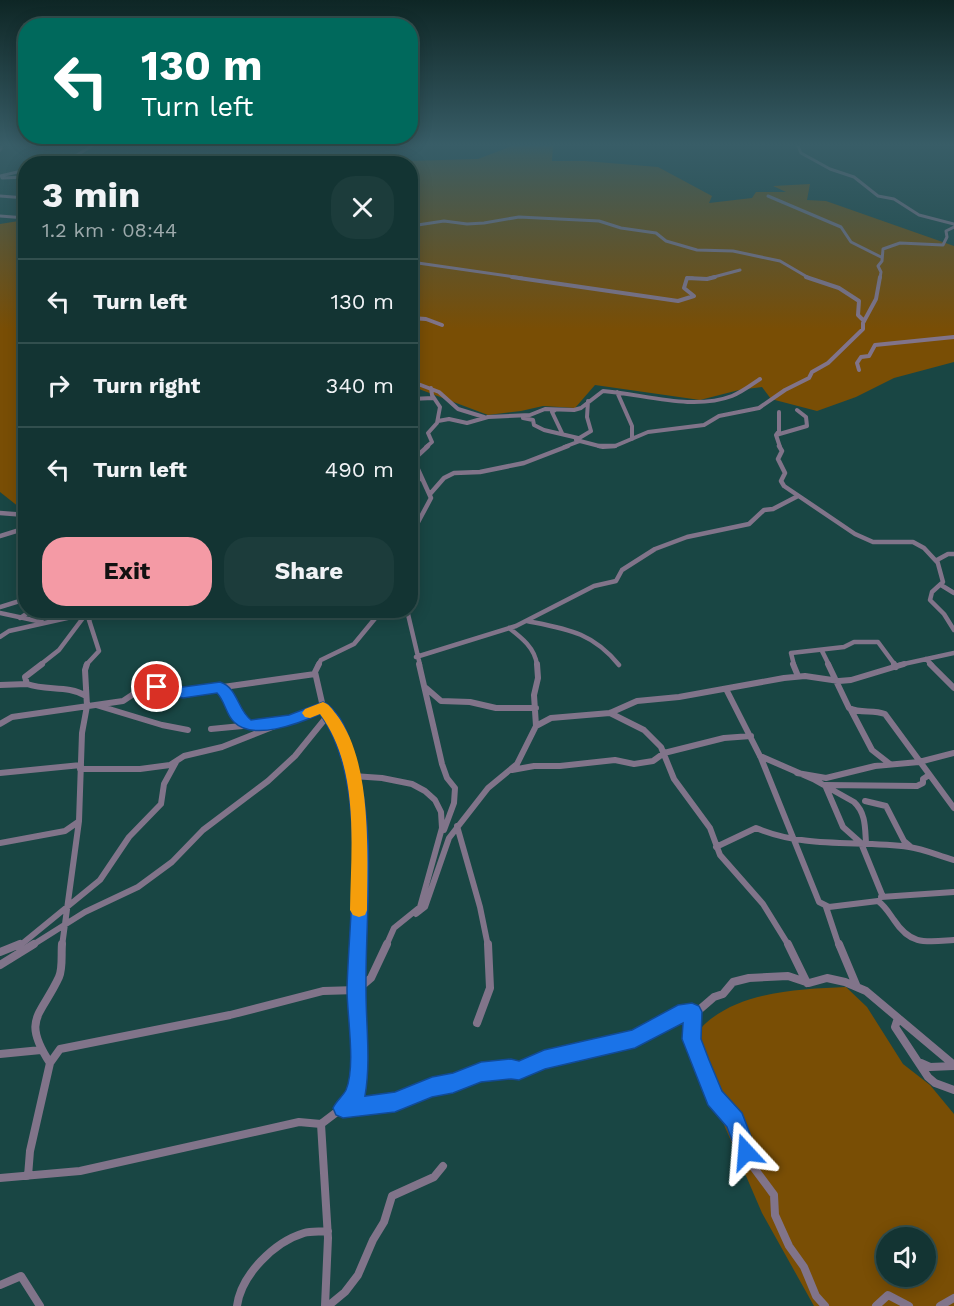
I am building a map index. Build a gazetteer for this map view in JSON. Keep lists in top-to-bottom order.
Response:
{
  "page": {
    "turn": ["130 m", "Turn left"],
    "heading": ["3 min", "1.2 km · 08:44"],
    "list": [
      {
        "name": "Turn left",
        "value": "130 m"
      },
      {
        "name": "Turn right",
        "value": "340 m"
      },
      {
        "name": "Turn left",
        "value": "490 m"
      }
    ],
    "buttons": ["Exit", "Share"]
  }
}
